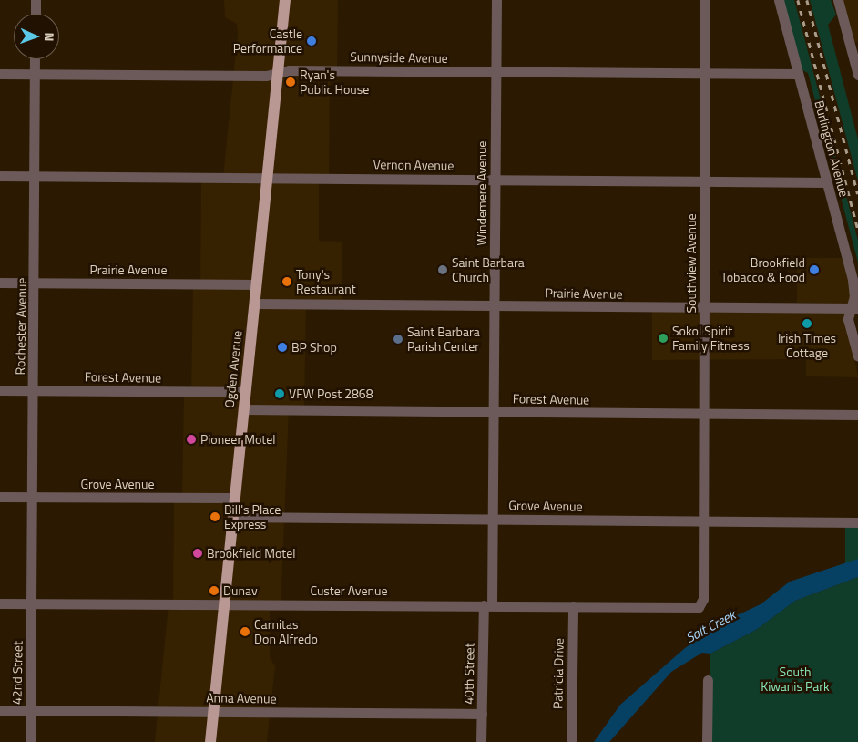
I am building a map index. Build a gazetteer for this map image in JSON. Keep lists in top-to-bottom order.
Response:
{
  "streets": {
    "main road": ["Ogden Avenue"],
    "street": [
      "Sunnyside Avenue",
      "Burlington Avenue",
      "Vernon Avenue",
      "Windemere Avenue",
      "Southview Avenue",
      "Prairie Avenue",
      "Rochester Avenue",
      "Forest Avenue",
      "Grove Avenue",
      "Custer Avenue",
      "42nd Street",
      "40th Street",
      "Patricia Drive",
      "Anna Avenue"
    ]
  },
  "crossings": [
    ["Sunnyside Avenue", "Burlington Avenue"],
    ["Sunnyside Avenue", "Windemere Avenue"],
    ["Sunnyside Avenue", "Southview Avenue"],
    ["Sunnyside Avenue", "Rochester Avenue"],
    ["Sunnyside Avenue", "Ogden Avenue"],
    ["Burlington Avenue", "Vernon Avenue"],
    ["Burlington Avenue", "Prairie Avenue"],
    ["Vernon Avenue", "Windemere Avenue"],
    ["Vernon Avenue", "Southview Avenue"],
    ["Vernon Avenue", "Rochester Avenue"],
    ["Vernon Avenue", "Ogden Avenue"],
    ["Windemere Avenue", "Prairie Avenue"],
    ["Windemere Avenue", "Forest Avenue"],
    ["Windemere Avenue", "Grove Avenue"],
    ["Windemere Avenue", "Custer Avenue"],
    ["Windemere Avenue", "40th Street"],
    ["Southview Avenue", "Prairie Avenue"],
    ["Southview Avenue", "Forest Avenue"],
    ["Southview Avenue", "Grove Avenue"],
    ["Southview Avenue", "Custer Avenue"],
    ["Prairie Avenue", "Rochester Avenue"],
    ["Prairie Avenue", "Ogden Avenue"],
    ["Rochester Avenue", "Forest Avenue"],
    ["Rochester Avenue", "Grove Avenue"],
    ["Rochester Avenue", "Custer Avenue"],
    ["Rochester Avenue", "42nd Street"],
    ["Ogden Avenue", "Forest Avenue"],
    ["Ogden Avenue", "Grove Avenue"],
    ["Ogden Avenue", "Custer Avenue"],
    ["Ogden Avenue", "Anna Avenue"],
    ["Custer Avenue", "42nd Street"],
    ["Custer Avenue", "40th Street"],
    ["Custer Avenue", "Patricia Drive"],
    ["42nd Street", "Anna Avenue"],
    ["40th Street", "Anna Avenue"]
  ],
  "water": ["Salt Creek"],
  "parks": ["South Kiwanis Park"],
  "places": [
    "Castle Performance",
    "Ryan's Public House",
    "Saint Barbara Church",
    "Brookfield Tobacco & Food",
    "Tony's Restaurant",
    "Irish Times Cottage",
    "Sokol Spirit Family Fitness",
    "Saint Barbara Parish Center",
    "BP Shop",
    "VFW Post 2868",
    "Pioneer Motel",
    "Bill's Place Express",
    "Brookfield Motel",
    "Dunav",
    "Carnitas Don Alfredo"
  ],
  "north": "right"
}
